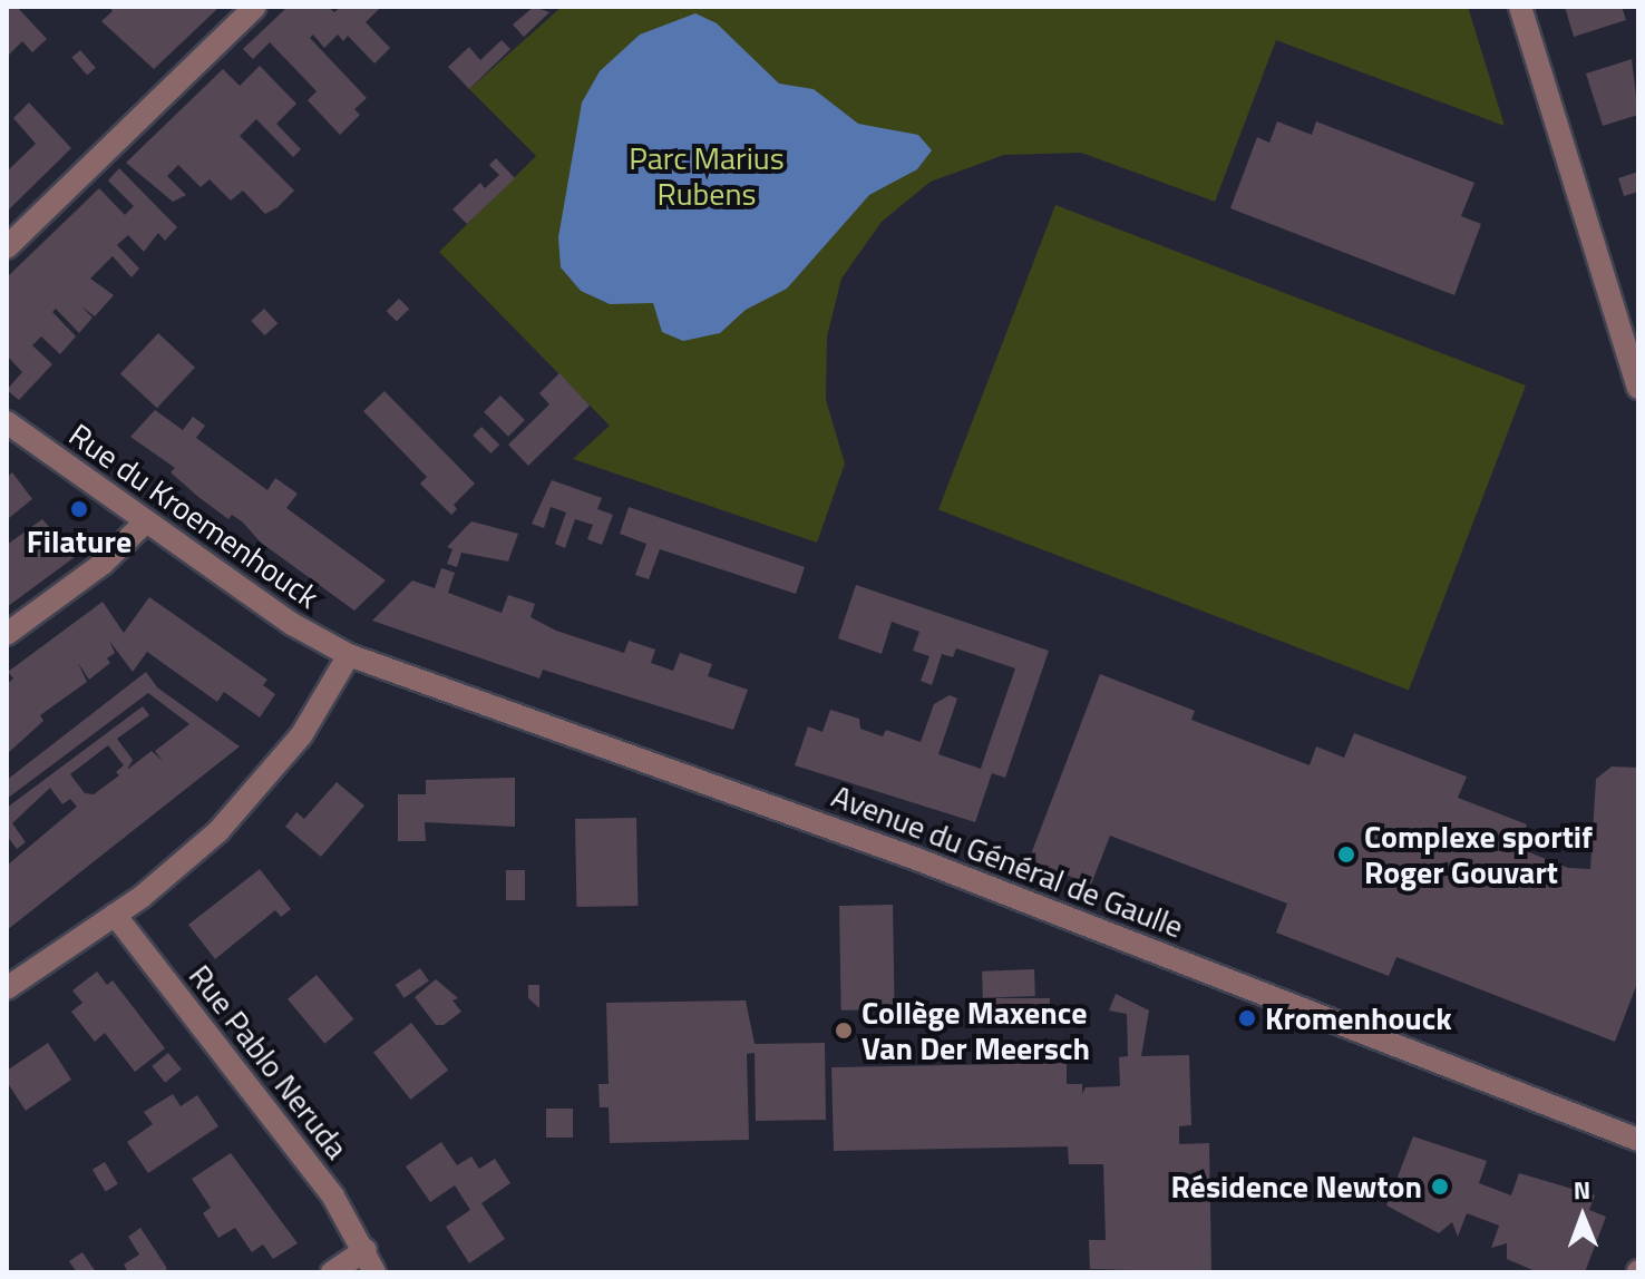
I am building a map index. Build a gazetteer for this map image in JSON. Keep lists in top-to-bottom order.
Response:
{
  "streets": {
    "street": ["Rue du Kroemenhouck", "Avenue du Général de Gaulle", "Rue Pablo Neruda"]
  },
  "crossings": [
    ["Rue du Kroemenhouck", "Avenue du Général de Gaulle"]
  ],
  "parks": ["Parc Marius Rubens"],
  "places": [
    "Filature",
    "Complexe sportif Roger Gouvart",
    "Kromenhouck",
    "Collège Maxence Van Der Meersch",
    "Résidence Newton"
  ],
  "north": "top"
}
